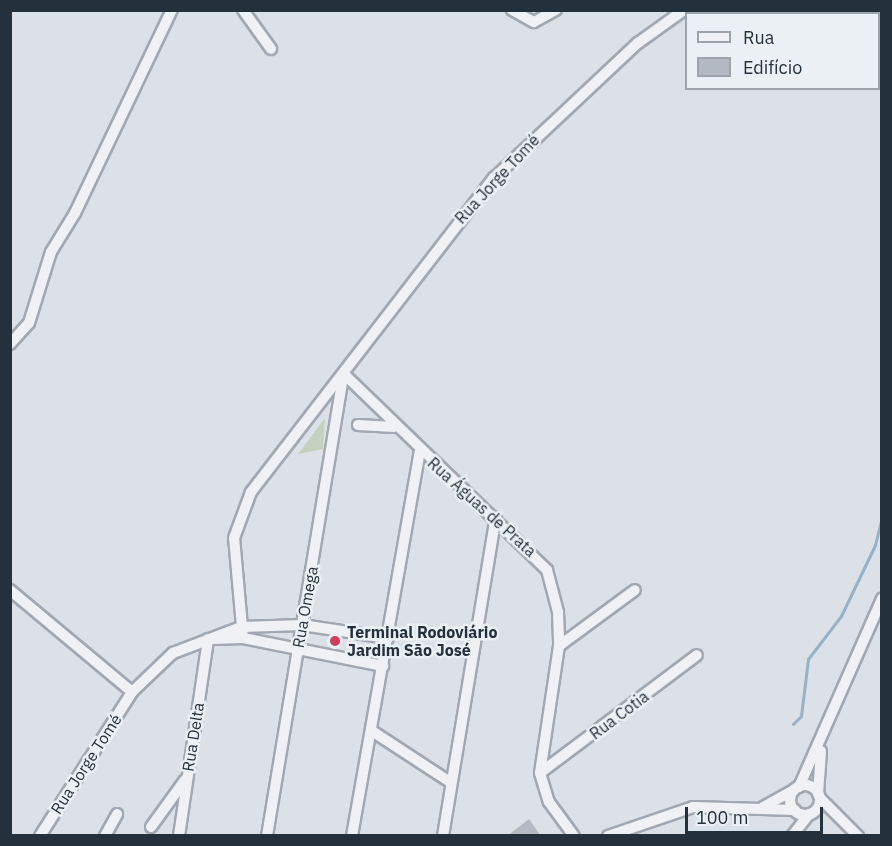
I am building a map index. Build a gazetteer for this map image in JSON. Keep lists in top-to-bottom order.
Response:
{
  "streets": {
    "street": [
      "Rua Jorge Tomé",
      "Rua Águas de Prata",
      "Rua Omega",
      "Rua Cotia",
      "Rua Delta"
    ]
  },
  "crossings": [
    ["Rua Jorge Tomé", "Rua Águas de Prata"],
    ["Rua Jorge Tomé", "Rua Omega"],
    ["Rua Jorge Tomé", "Rua Delta"],
    ["Rua Águas de Prata", "Rua Omega"],
    ["Rua Águas de Prata", "Rua Cotia"]
  ],
  "places": ["Terminal Rodoviário Jardim São José"],
  "legend": ["Rua", "Edifício"],
  "scale_bar": "100 m"
}
